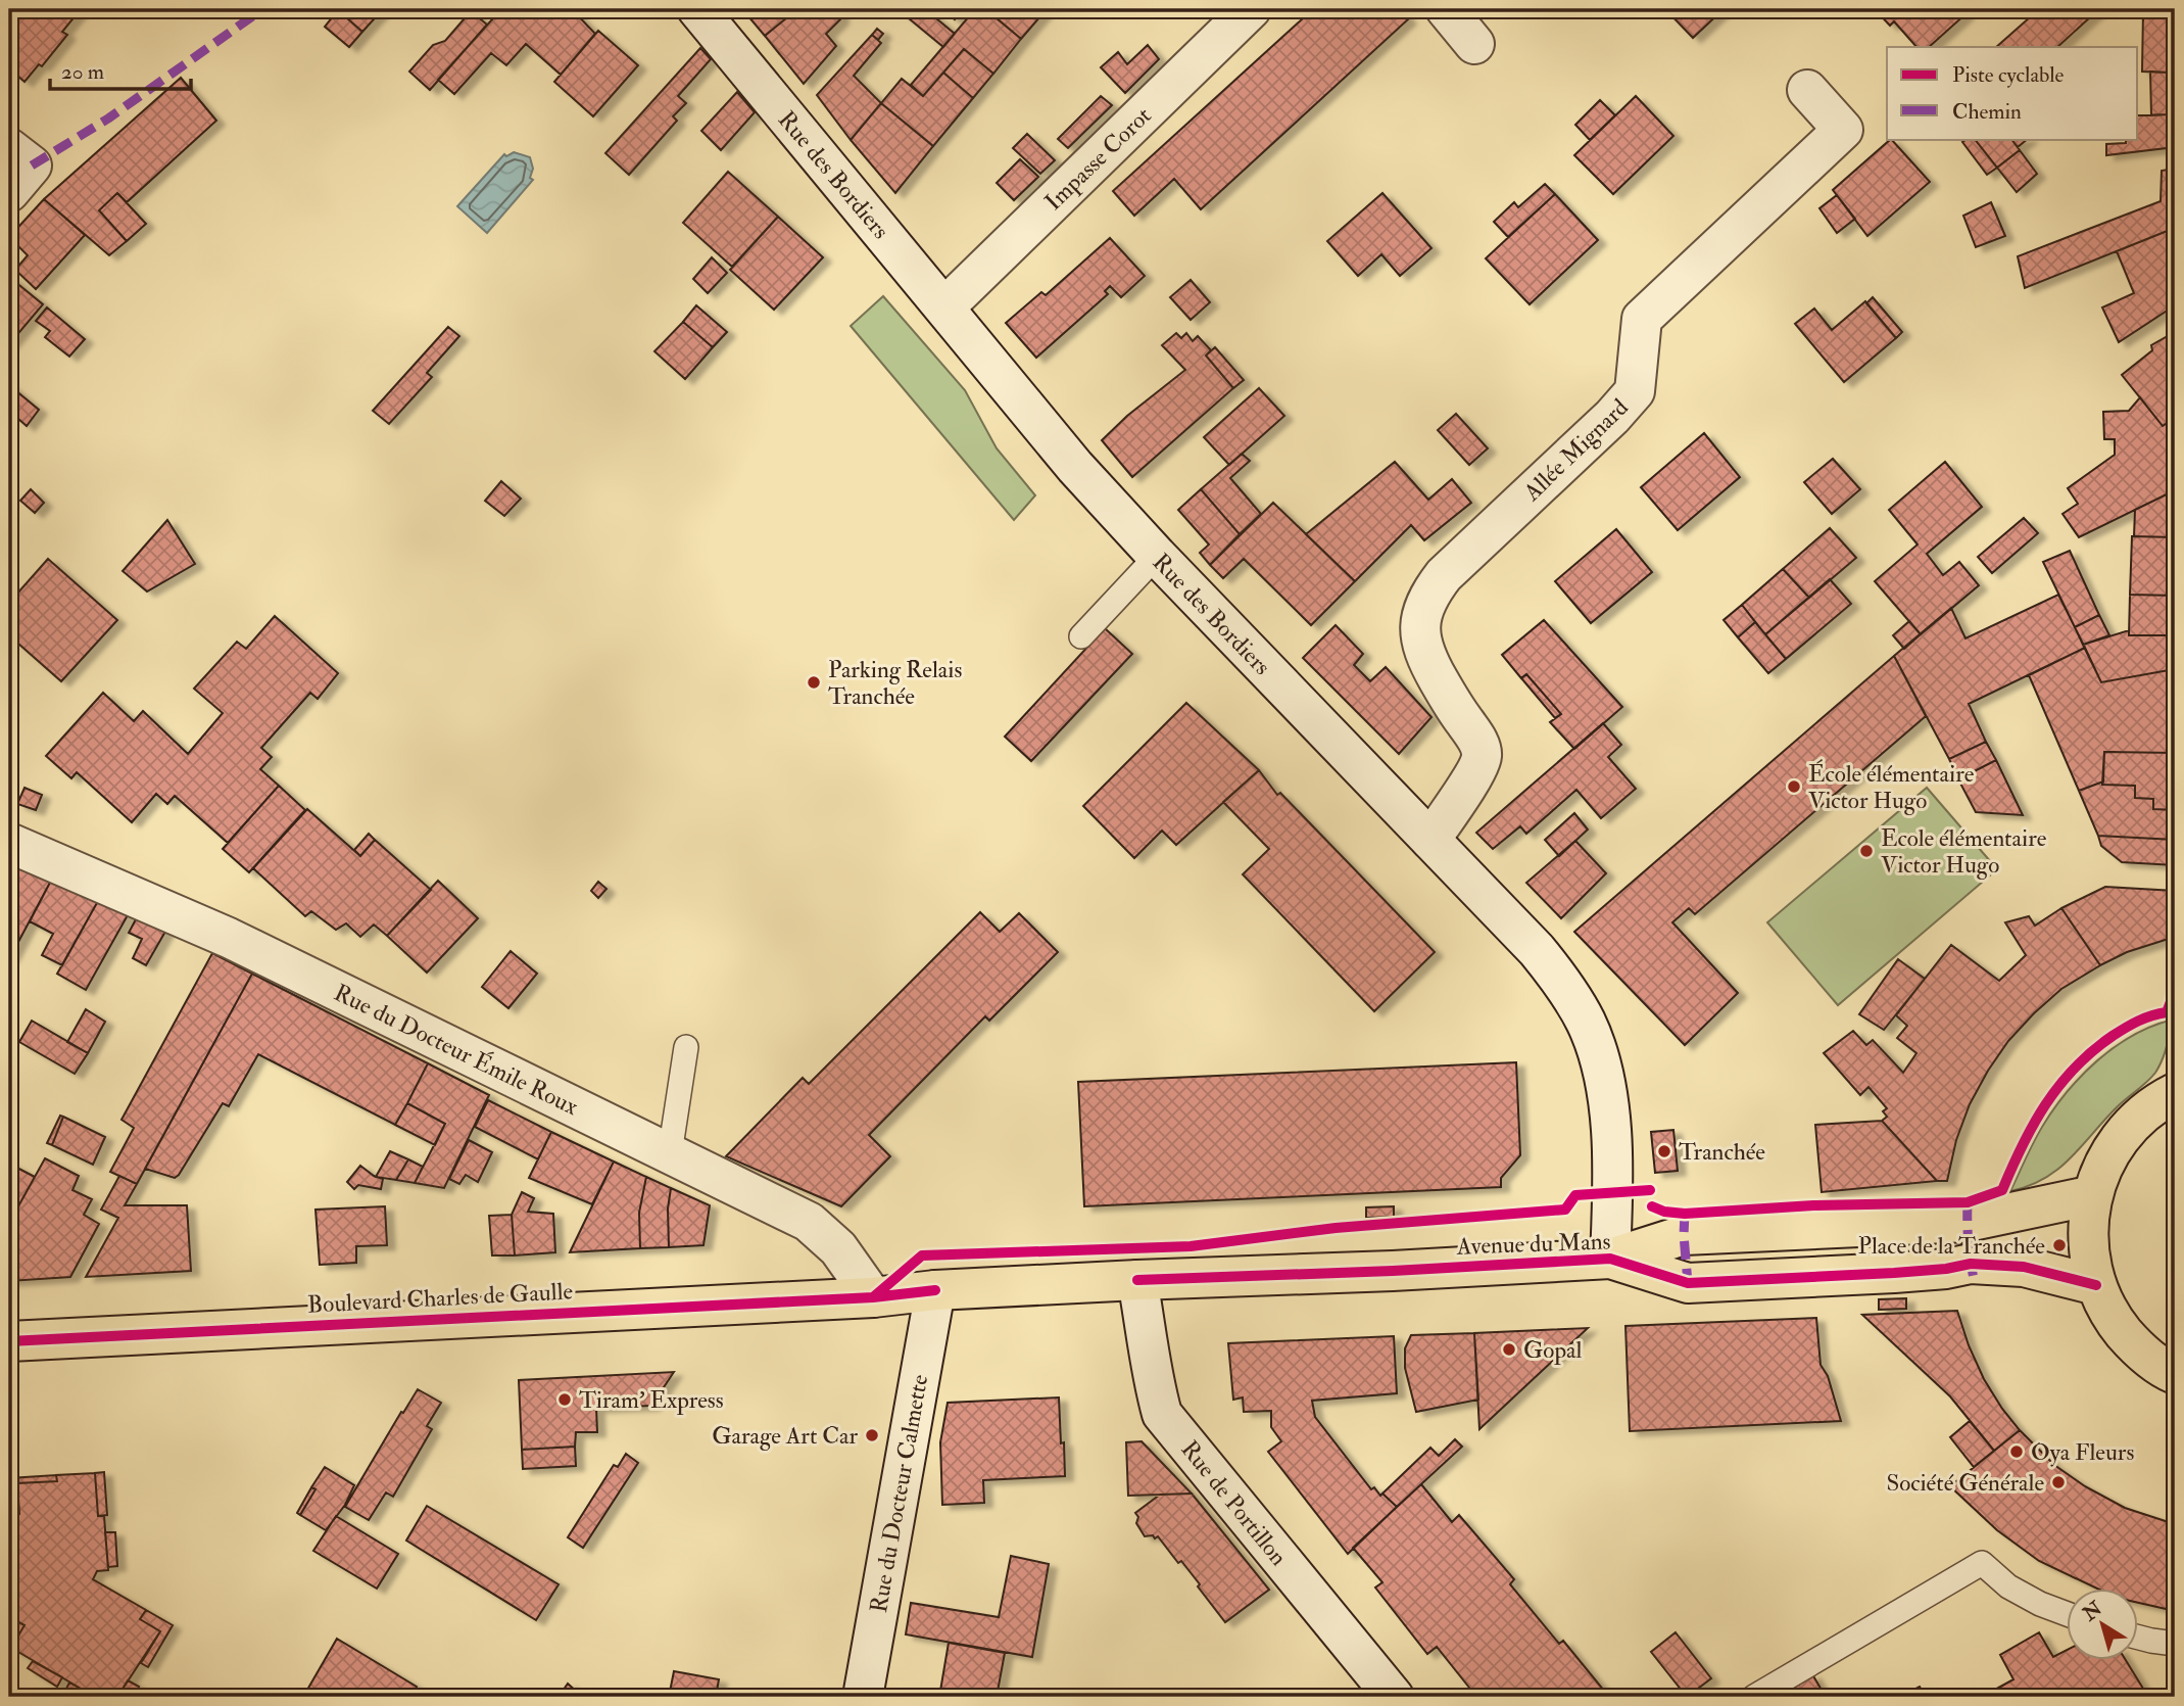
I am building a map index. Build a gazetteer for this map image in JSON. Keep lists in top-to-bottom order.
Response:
{
  "streets": {
    "main road": ["Avenue du Mans", "Boulevard Charles de Gaulle"],
    "street": [
      "Impasse Corot",
      "Rue des Bordiers",
      "Allée Mignard",
      "Rue du Docteur Émile Roux",
      "Rue du Docteur Calmette",
      "Rue de Portillon"
    ]
  },
  "crossings": [
    ["Impasse Corot", "Rue des Bordiers"],
    ["Rue des Bordiers", "Allée Mignard"],
    ["Rue des Bordiers", "Avenue du Mans"],
    ["Rue du Docteur Émile Roux", "Avenue du Mans"],
    ["Rue du Docteur Émile Roux", "Boulevard Charles de Gaulle"],
    ["Avenue du Mans", "Boulevard Charles de Gaulle"],
    ["Avenue du Mans", "Rue du Docteur Calmette"],
    ["Avenue du Mans", "Rue de Portillon"]
  ],
  "places": [
    "Parking Relais Tranchée",
    "École élémentaire Victor Hugo",
    "Ecole élémentaire Victor Hugo",
    "Tranchée",
    "Place de la Tranchée",
    "Gopal",
    "Tiram' Express",
    "Garage Art Car",
    "Oya Fleurs",
    "Société Générale"
  ],
  "legend": ["Piste cyclable", "Chemin"],
  "scale_bar": "20 m",
  "north": "top left"
}
